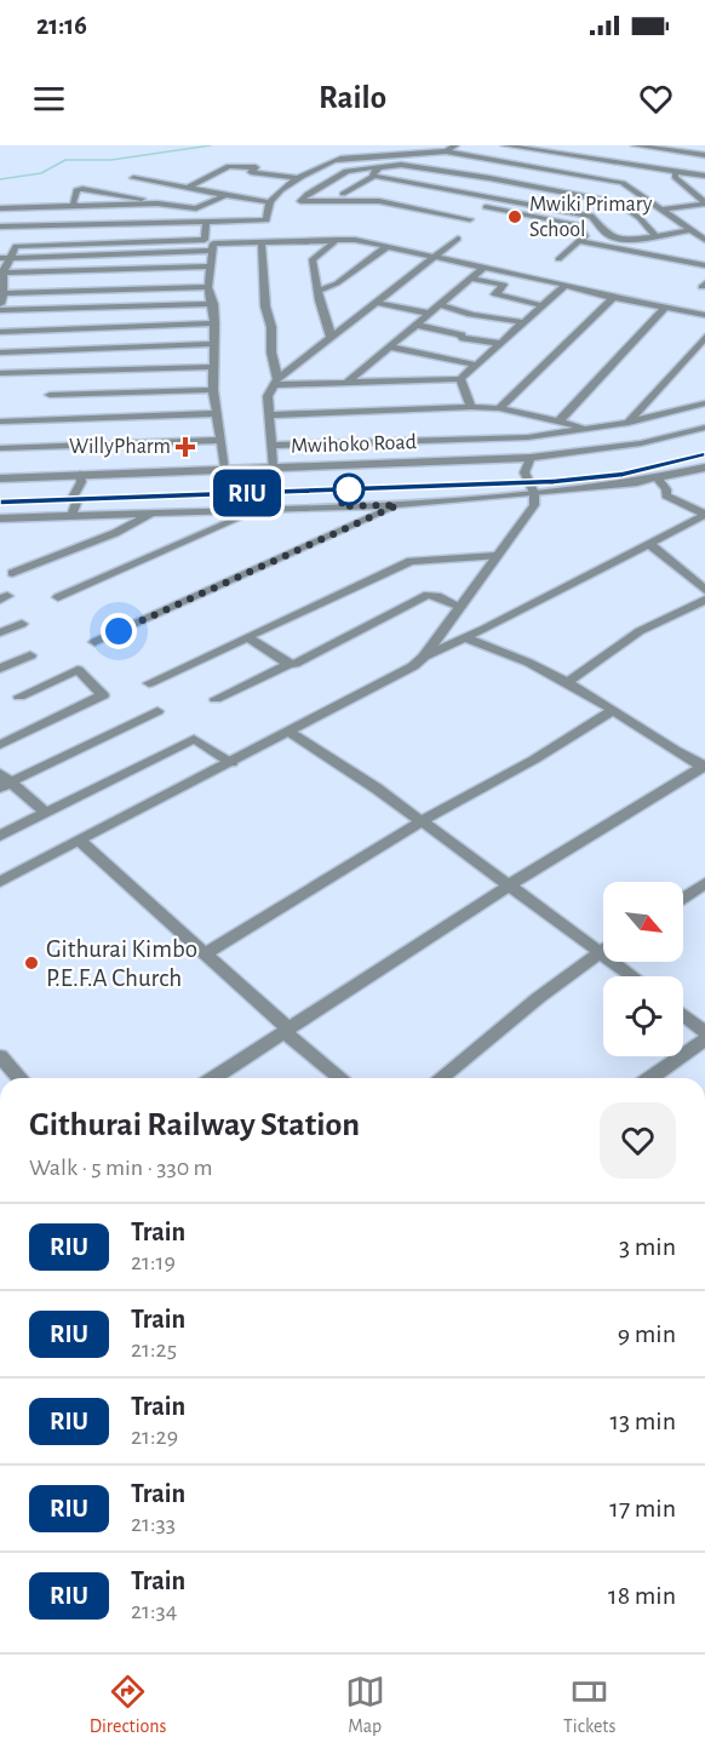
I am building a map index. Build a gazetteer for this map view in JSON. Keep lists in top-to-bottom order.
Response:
{
  "streets": {
    "street": ["Mwihoko Road"]
  },
  "places": {
    "other": ["Mwiki Primary School", "Githurai Kimbo P.E.F.A Church"],
    "health": ["WillyPharm"]
  },
  "north": "bottom right",
  "page": {
    "status": "21:16",
    "header": "Railo",
    "on_map": "RIU",
    "heading": ["Githurai Railway Station", "Walk · 5 min · 330 m"],
    "list": [
      {
        "mark": "RIU",
        "name": "Train",
        "note": "21:19",
        "value": "3 min"
      },
      {
        "mark": "RIU",
        "name": "Train",
        "note": "21:25",
        "value": "9 min"
      },
      {
        "mark": "RIU",
        "name": "Train",
        "note": "21:29",
        "value": "13 min"
      },
      {
        "mark": "RIU",
        "name": "Train",
        "note": "21:33",
        "value": "17 min"
      },
      {
        "mark": "RIU",
        "name": "Train",
        "note": "21:34",
        "value": "18 min"
      }
    ],
    "tabs": ["Directions", "Map", "Tickets"]
  }
}
